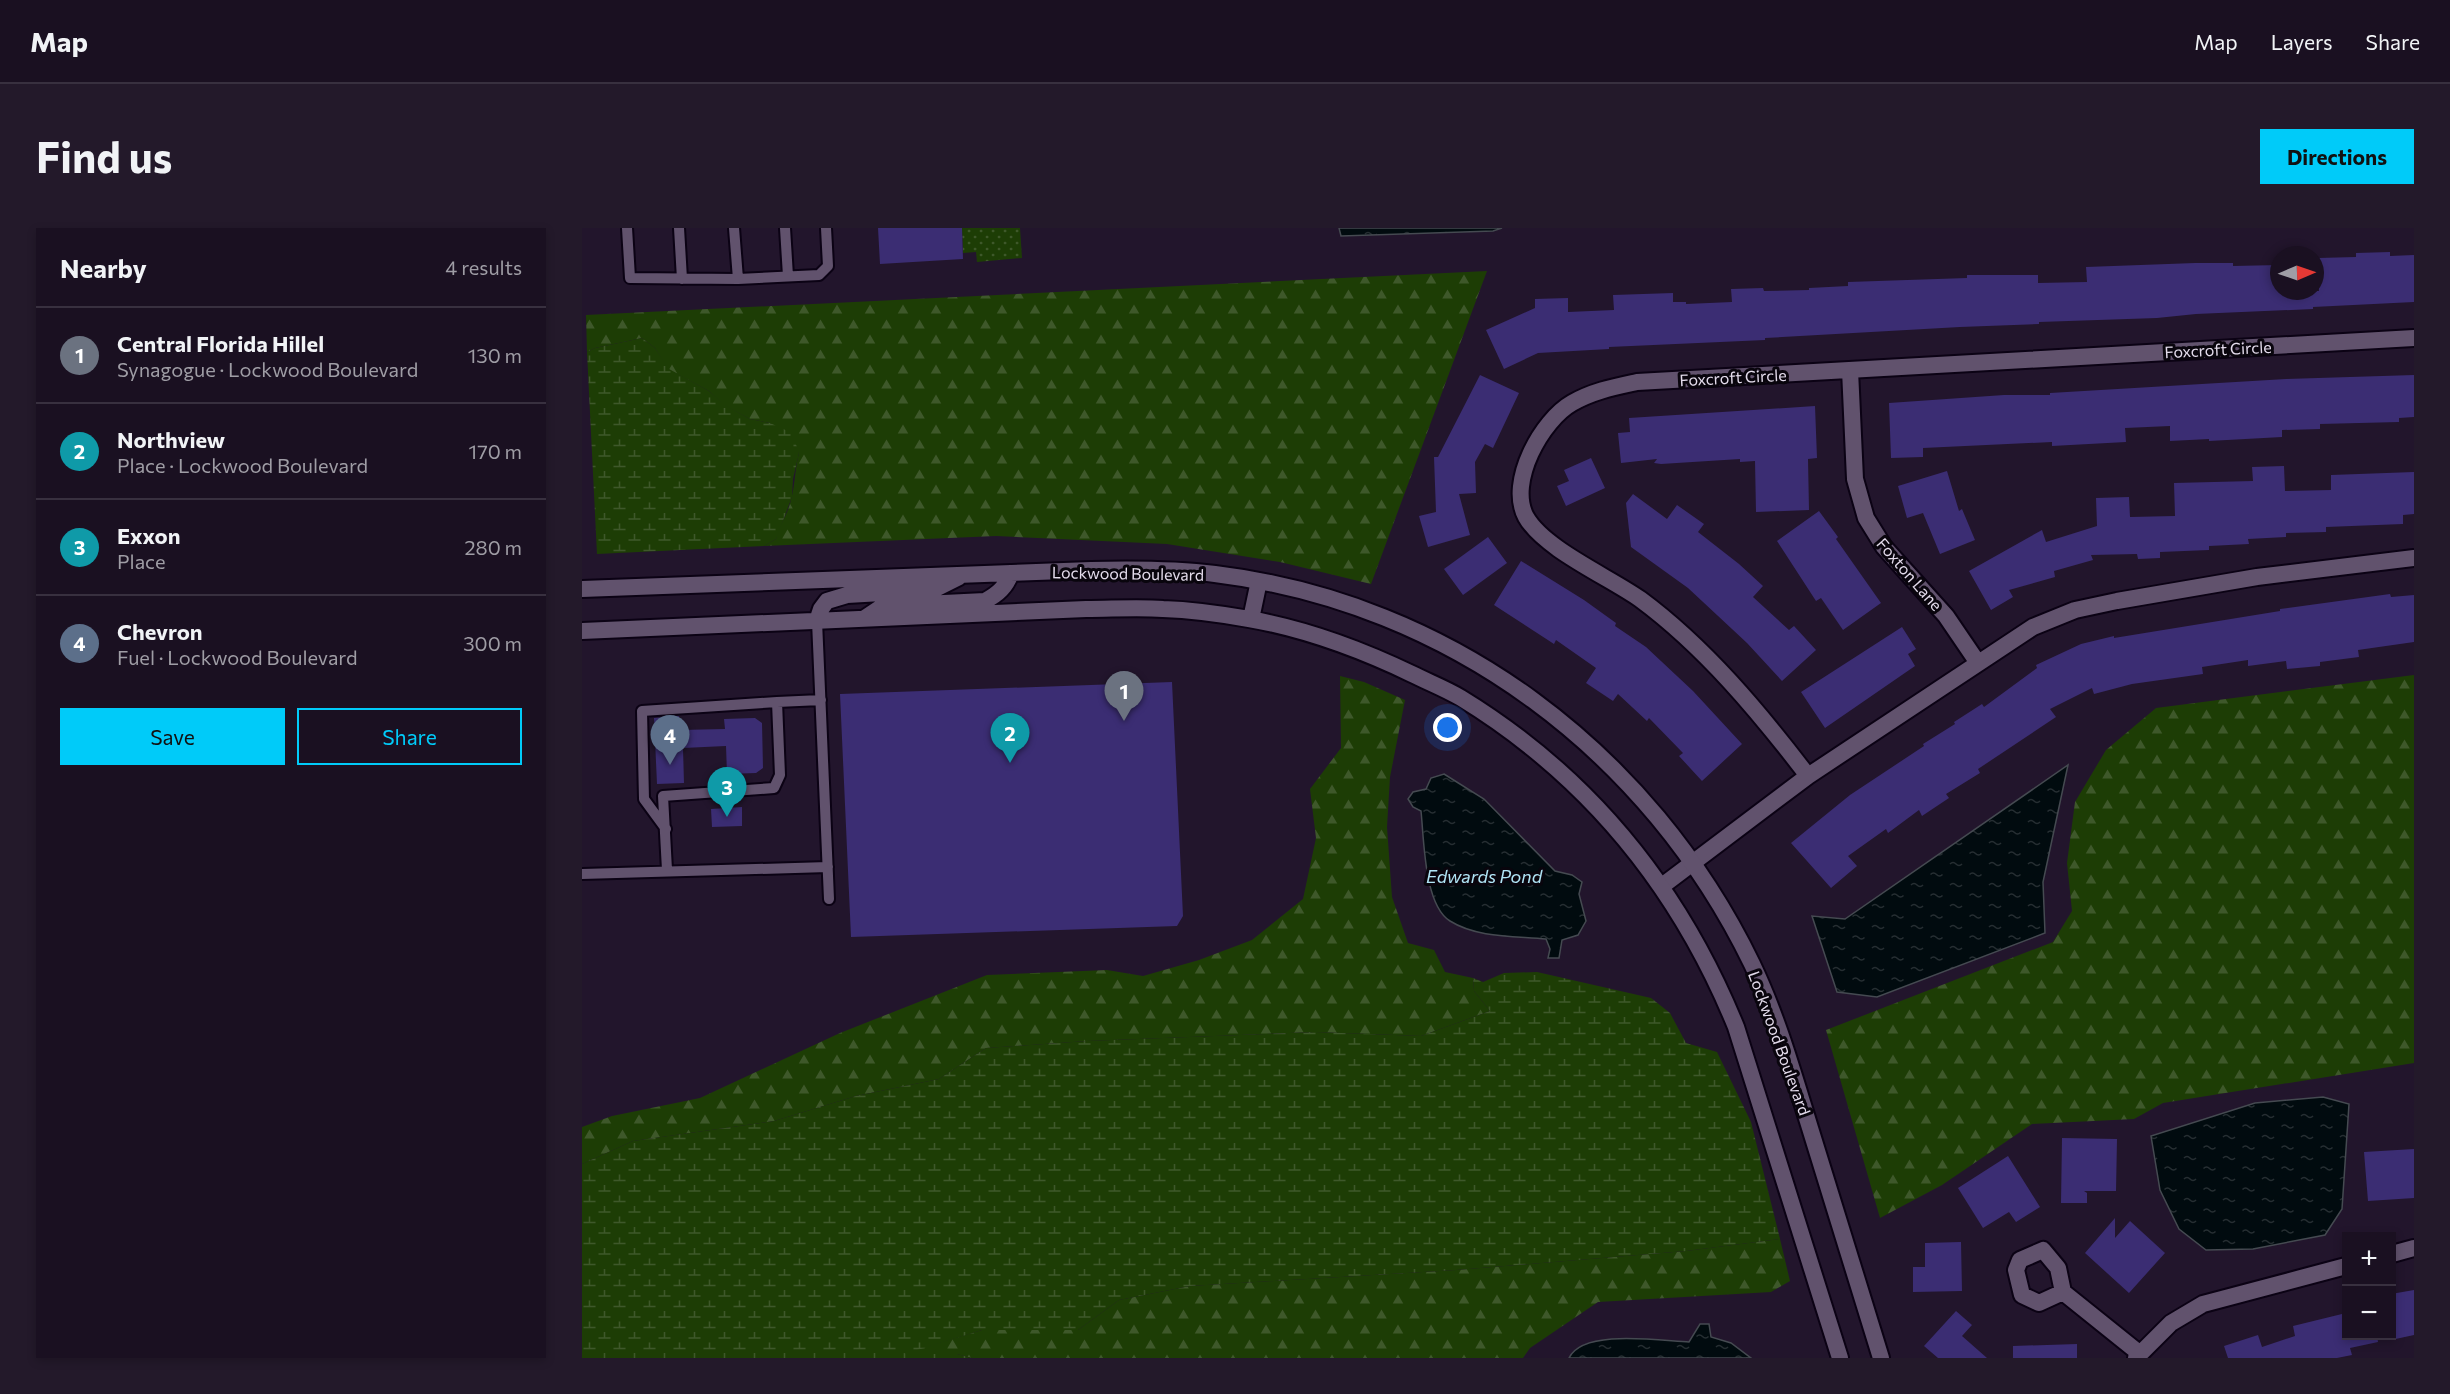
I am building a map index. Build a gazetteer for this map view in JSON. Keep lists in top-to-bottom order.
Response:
{
  "streets": {
    "main road": ["Foxcroft Circle", "Lockwood Boulevard", "Foxton Lane"]
  },
  "crossings": [
    ["Foxcroft Circle", "Foxton Lane"]
  ],
  "water": ["Edwards Pond"],
  "north": "right",
  "page": {
    "header": "Map",
    "nav": ["Map", "Layers", "Share"],
    "buttons": [
      "Directions",
      ["Save", "Share"]
    ],
    "title": "Find us",
    "heading": ["Nearby", "4 results"],
    "list": [
      {
        "mark": "1",
        "name": "Central Florida Hillel",
        "note": "Synagogue · Lockwood Boulevard",
        "value": "130 m"
      },
      {
        "mark": "2",
        "name": "Northview",
        "note": "Place · Lockwood Boulevard",
        "value": "170 m"
      },
      {
        "mark": "3",
        "name": "Exxon",
        "note": "Place",
        "value": "280 m"
      },
      {
        "mark": "4",
        "name": "Chevron",
        "note": "Fuel · Lockwood Boulevard",
        "value": "300 m"
      }
    ],
    "pins": [
      "1",
      "2",
      "4",
      "3"
    ],
    "map_buttons": ["+", "−"]
  }
}
